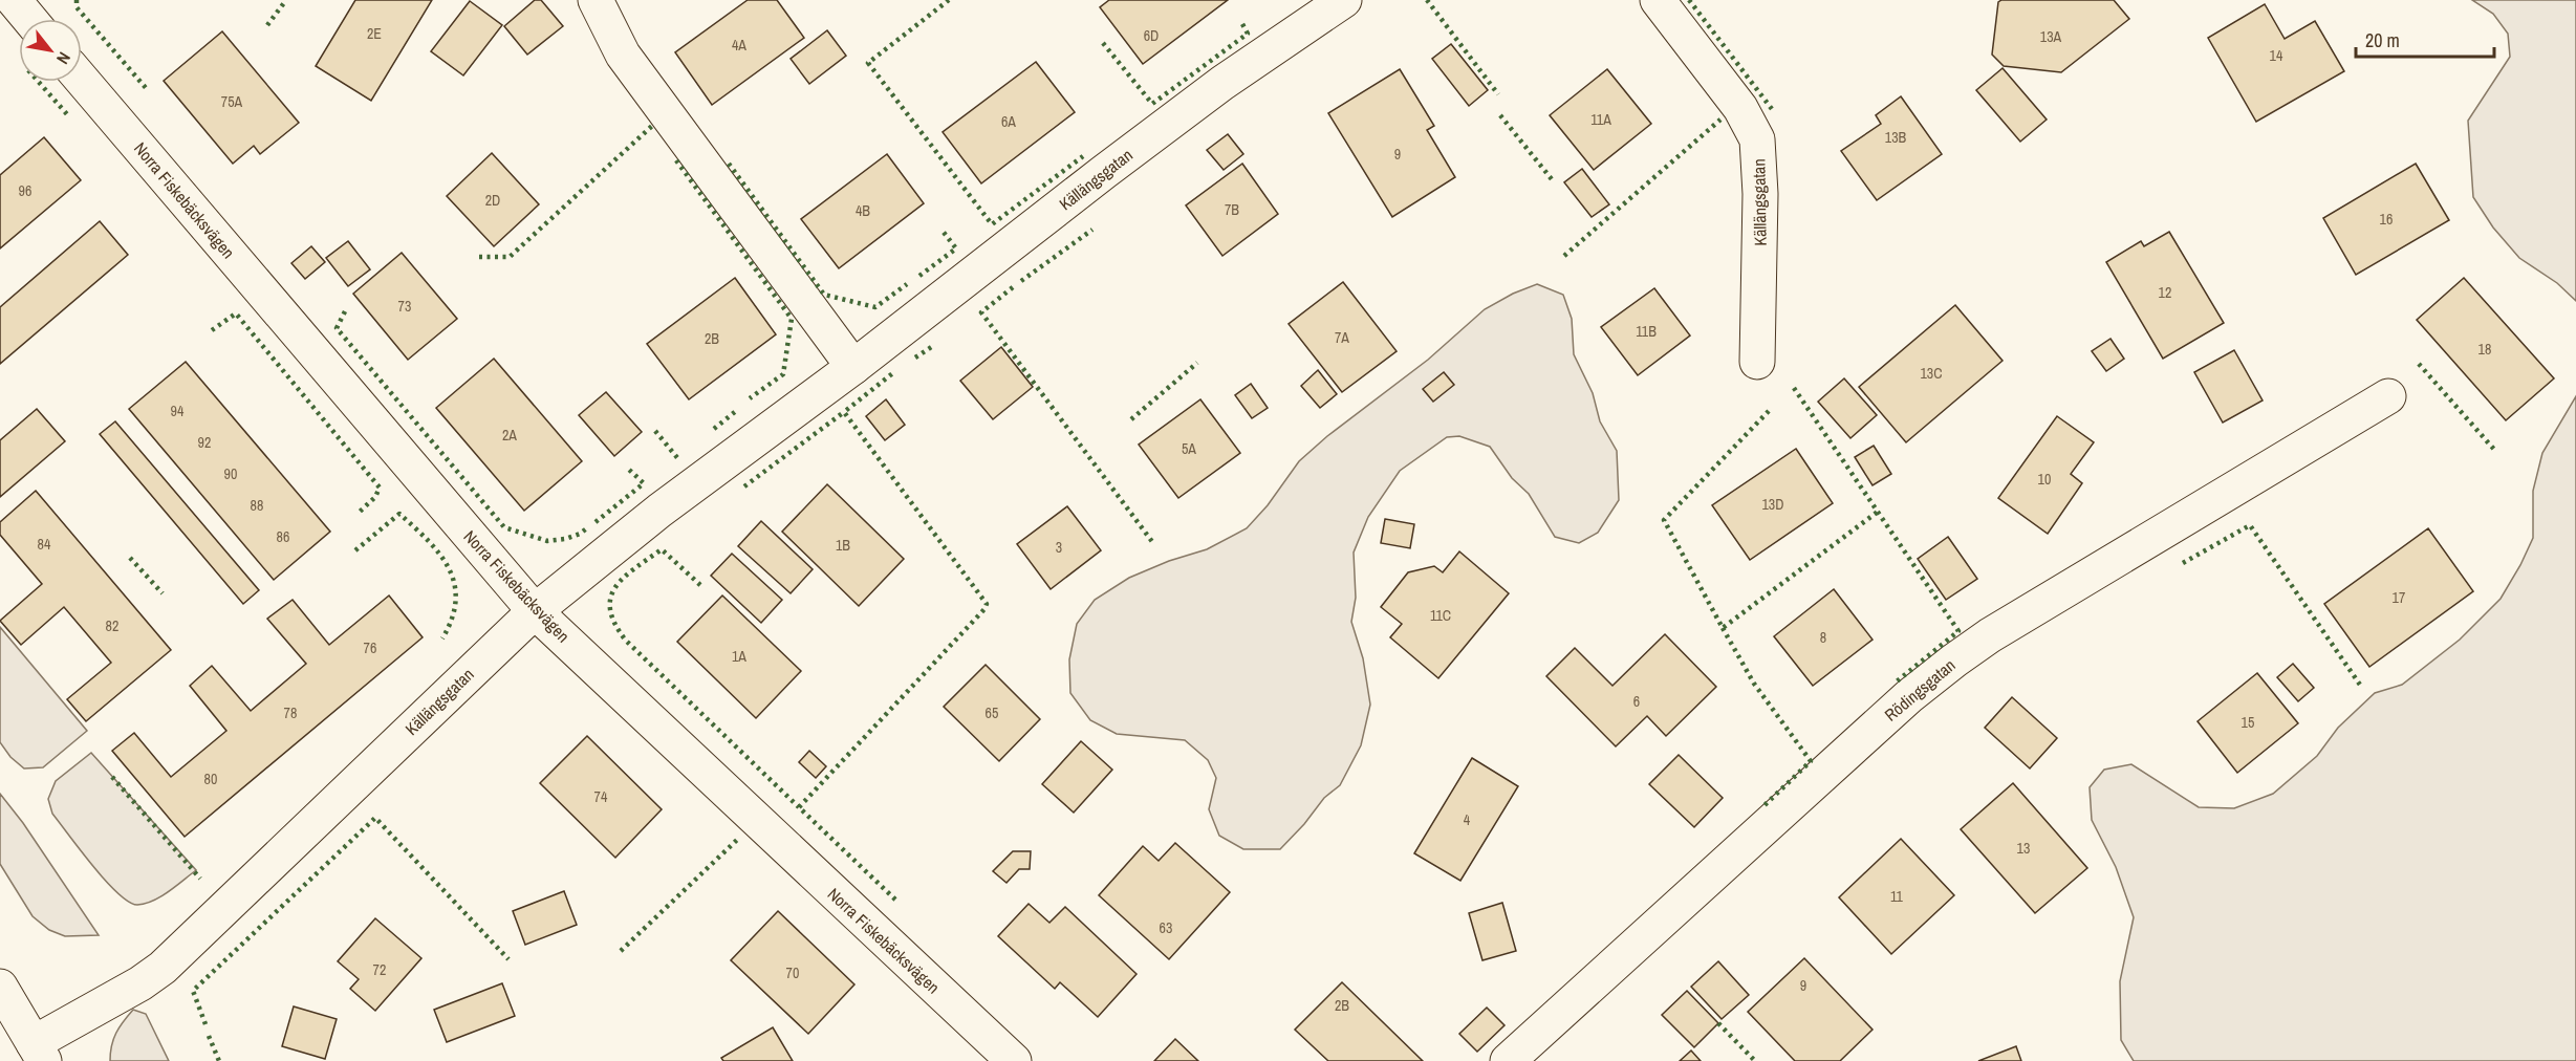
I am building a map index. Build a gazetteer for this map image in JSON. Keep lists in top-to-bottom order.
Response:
{
  "streets": {
    "street": ["Källängsgatan", "Norra Fiskebäcksvägen", "Rödingsgatan"]
  },
  "crossings": [
    ["Källängsgatan", "Norra Fiskebäcksvägen"]
  ],
  "house_numbers": [
    "2E",
    "6D",
    "13A",
    "4A",
    "14",
    "75A",
    "11A",
    "6A",
    "13B",
    "9",
    "96",
    "2D",
    "7B",
    "4B",
    "16",
    "12",
    "73",
    "11B",
    "7A",
    "2B",
    "18",
    "13C",
    "94",
    "2A",
    "92",
    "5A",
    "90",
    "10",
    "13D",
    "88",
    "86",
    "84",
    "1B",
    "3",
    "17",
    "11C",
    "82",
    "8",
    "76",
    "1A",
    "6",
    "78",
    "65",
    "15",
    "80",
    "74",
    "4",
    "13",
    "11",
    "63",
    "72",
    "70",
    "9",
    "2B"
  ],
  "scale_bar": "20 m",
  "north": "bottom right"
}
